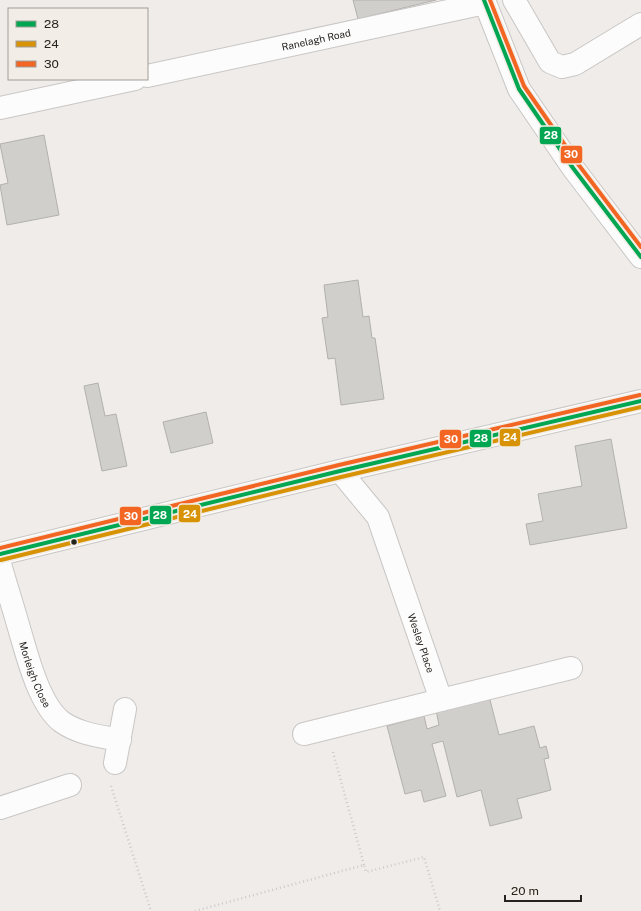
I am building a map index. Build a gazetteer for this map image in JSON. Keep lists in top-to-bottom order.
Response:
{
  "streets": {
    "street": ["Ranelagh Road", "Wesley Place", "Morleigh Close"]
  },
  "lines": ["transit line 28", "transit line 30", "transit line 24"],
  "legend": ["28", "24", "30"],
  "scale_bar": "20 m"
}
